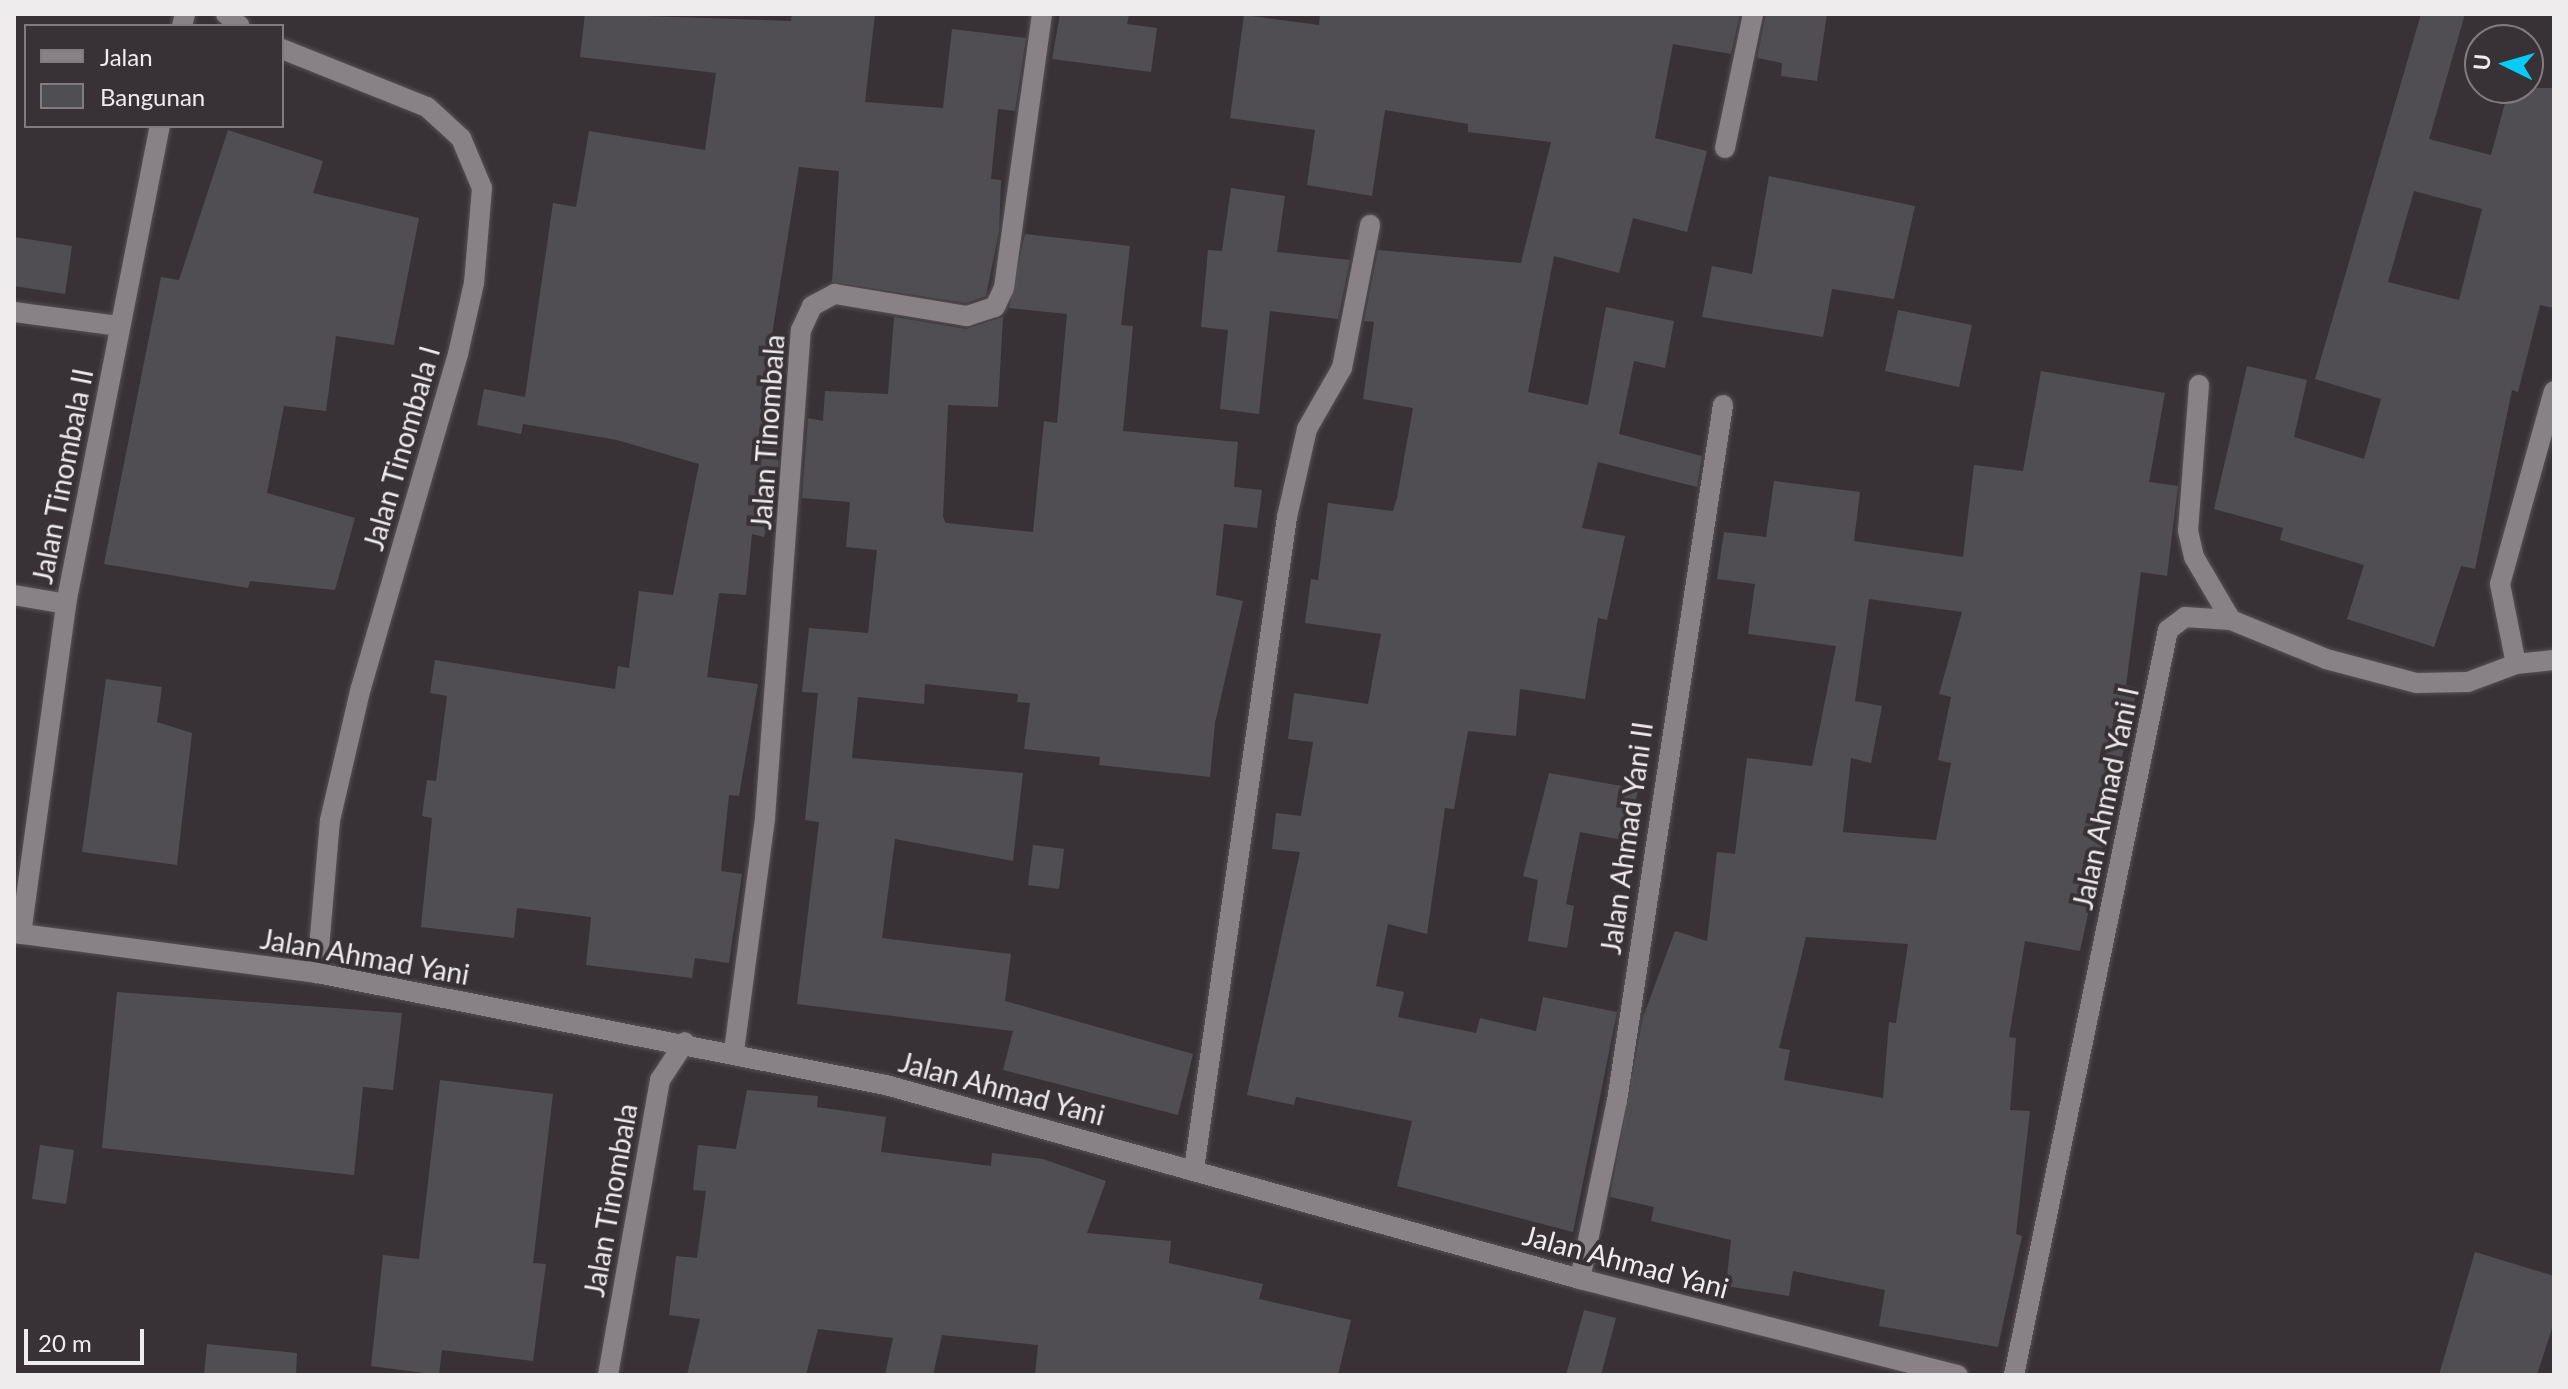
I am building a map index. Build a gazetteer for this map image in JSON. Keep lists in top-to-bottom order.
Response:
{
  "streets": {
    "street": [
      "Jalan Tinombala",
      "Jalan Tinombala I",
      "Jalan Tinombala II",
      "Jalan Ahmad Yani I",
      "Jalan Ahmad Yani II",
      "Jalan Ahmad Yani"
    ]
  },
  "crossings": [
    ["Jalan Tinombala", "Jalan Ahmad Yani"],
    ["Jalan Tinombala I", "Jalan Ahmad Yani"],
    ["Jalan Tinombala II", "Jalan Ahmad Yani"],
    ["Jalan Ahmad Yani II", "Jalan Ahmad Yani"]
  ],
  "legend": ["Jalan", "Bangunan"],
  "scale_bar": "20 m",
  "north": "left"
}
